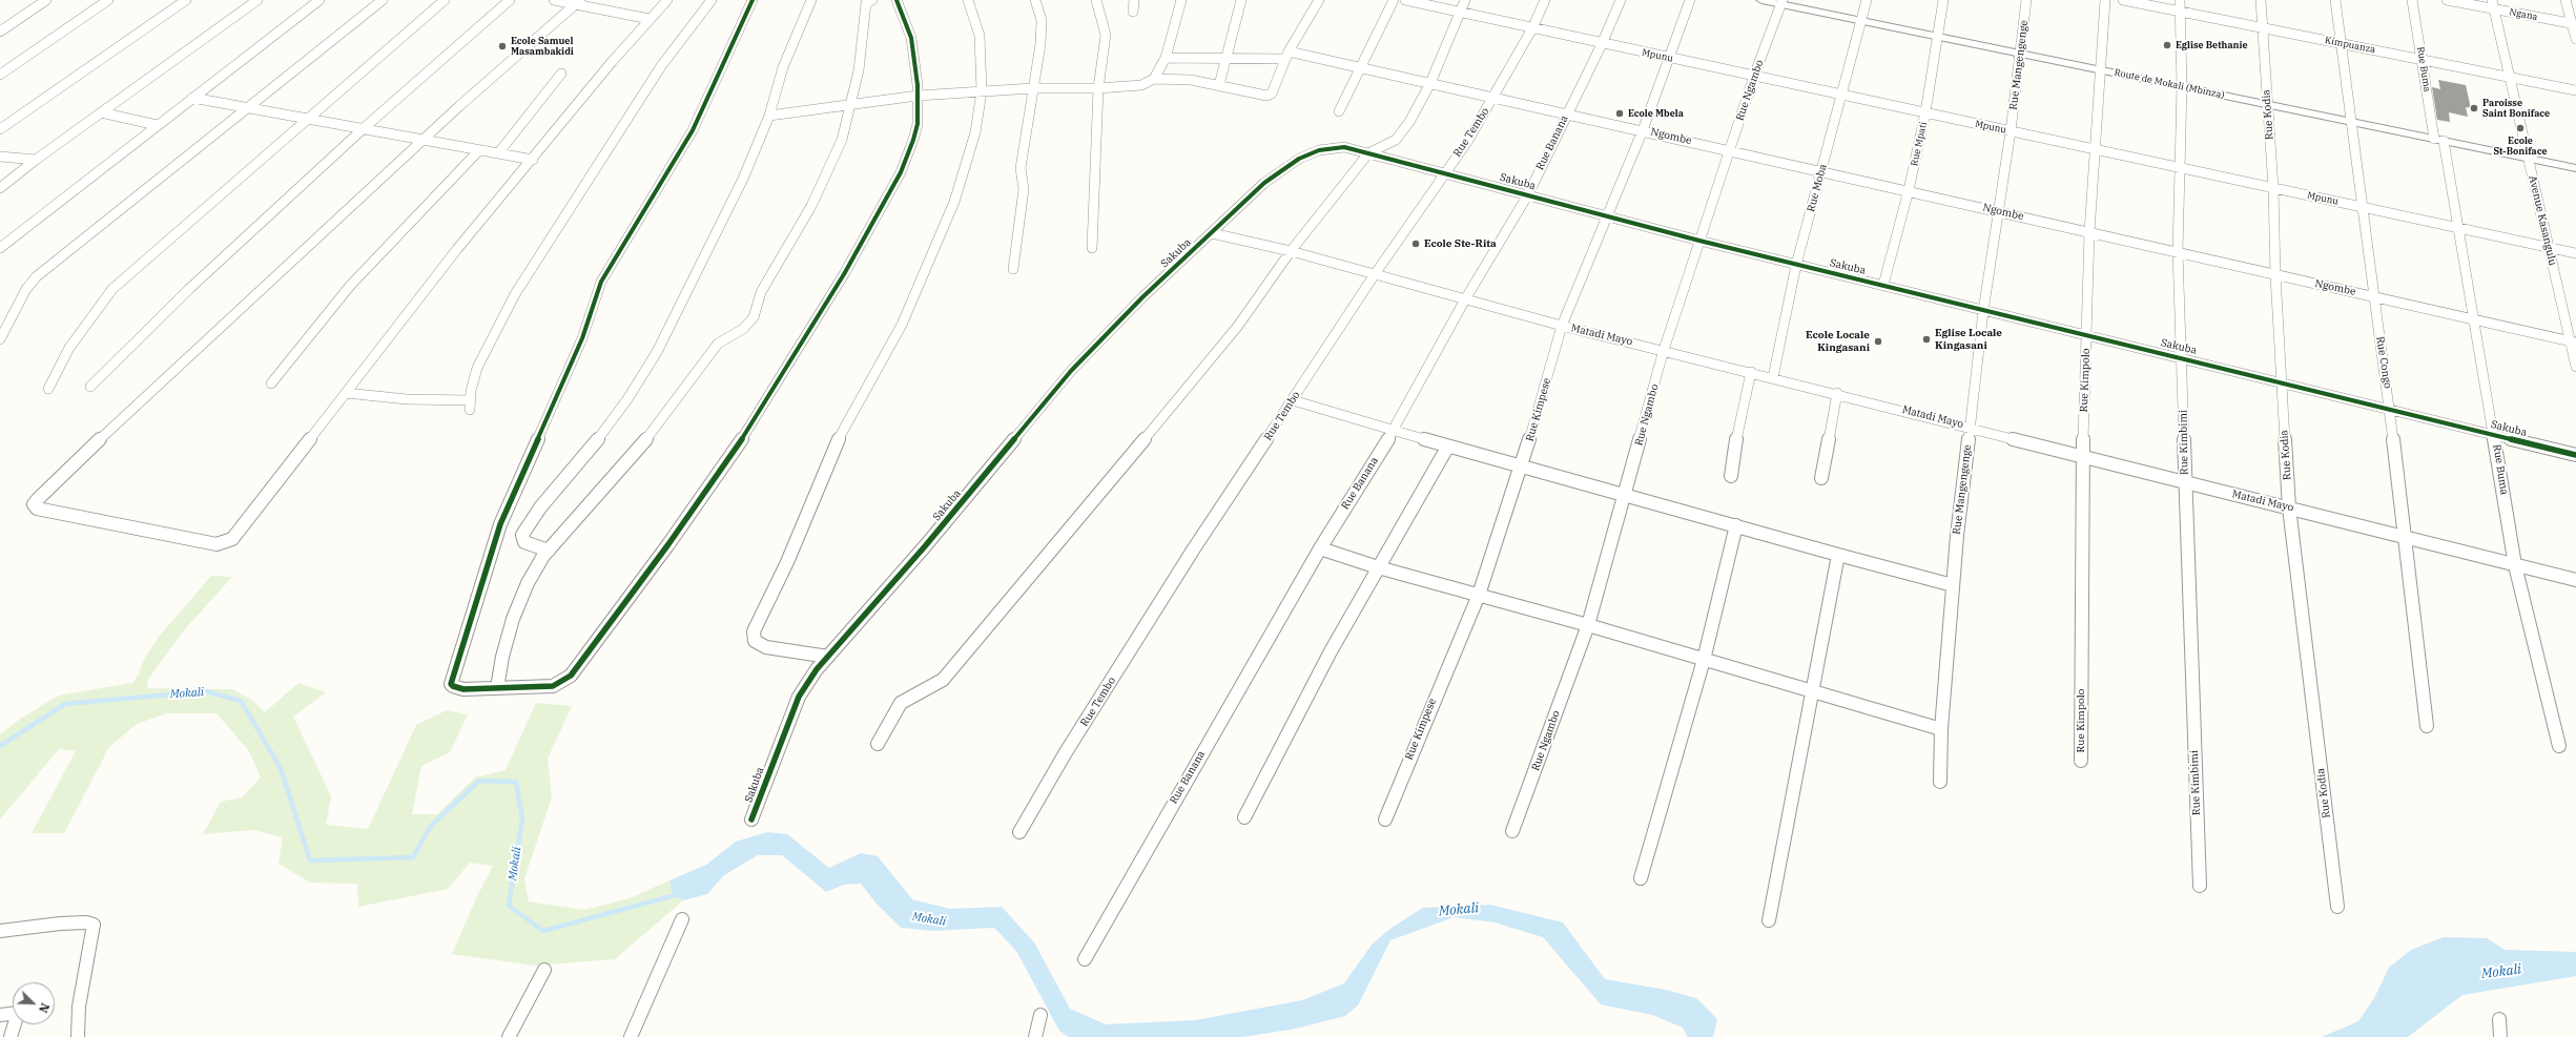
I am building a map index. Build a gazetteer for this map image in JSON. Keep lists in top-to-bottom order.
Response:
{
  "streets": {
    "street": [
      "Ngana",
      "Kimpuanza",
      "Mpunu",
      "Rue Mangengenge",
      "Rue Buma",
      "Route de Mokali (Mbinza)",
      "Rue Ngambo",
      "Rue Kodia",
      "Rue Tembo",
      "Ngombe",
      "Rue Banana",
      "Rue Mpati",
      "Sakuba",
      "Rue Moba",
      "Avenue Kasangulu",
      "Matadi Mayo",
      "Rue Congo",
      "Rue Kimpolo",
      "Rue Kimpese",
      "Rue Kimbimi"
    ]
  },
  "crossings": [
    ["Ngana", "Avenue Kasangulu"],
    ["Kimpuanza", "Rue Buma"],
    ["Kimpuanza", "Rue Kodia"],
    ["Kimpuanza", "Avenue Kasangulu"],
    ["Kimpuanza", "Rue Congo"],
    ["Kimpuanza", "Rue Kimbimi"],
    ["Mpunu", "Rue Mangengenge"],
    ["Mpunu", "Rue Buma"],
    ["Mpunu", "Rue Ngambo"],
    ["Mpunu", "Rue Kodia"],
    ["Mpunu", "Rue Tembo"],
    ["Mpunu", "Rue Banana"],
    ["Mpunu", "Rue Mpati"],
    ["Mpunu", "Rue Moba"],
    ["Mpunu", "Avenue Kasangulu"],
    ["Mpunu", "Rue Congo"],
    ["Mpunu", "Rue Kimpolo"],
    ["Mpunu", "Rue Kimpese"],
    ["Mpunu", "Rue Kimbimi"],
    ["Rue Mangengenge", "Route de Mokali (Mbinza)"],
    ["Rue Mangengenge", "Ngombe"],
    ["Rue Mangengenge", "Sakuba"],
    ["Rue Mangengenge", "Matadi Mayo"],
    ["Rue Buma", "Route de Mokali (Mbinza)"],
    ["Rue Buma", "Ngombe"],
    ["Rue Buma", "Sakuba"],
    ["Rue Buma", "Matadi Mayo"],
    ["Route de Mokali (Mbinza)", "Rue Ngambo"],
    ["Route de Mokali (Mbinza)", "Rue Kodia"],
    ["Route de Mokali (Mbinza)", "Rue Mpati"],
    ["Route de Mokali (Mbinza)", "Rue Moba"],
    ["Route de Mokali (Mbinza)", "Avenue Kasangulu"],
    ["Route de Mokali (Mbinza)", "Rue Congo"],
    ["Route de Mokali (Mbinza)", "Rue Kimpolo"],
    ["Route de Mokali (Mbinza)", "Rue Kimbimi"],
    ["Rue Ngambo", "Ngombe"],
    ["Rue Ngambo", "Sakuba"],
    ["Rue Ngambo", "Matadi Mayo"],
    ["Rue Kodia", "Ngombe"],
    ["Rue Kodia", "Sakuba"],
    ["Rue Kodia", "Matadi Mayo"],
    ["Rue Tembo", "Ngombe"],
    ["Rue Tembo", "Sakuba"],
    ["Rue Tembo", "Matadi Mayo"],
    ["Ngombe", "Rue Banana"],
    ["Ngombe", "Rue Mpati"],
    ["Ngombe", "Rue Moba"],
    ["Ngombe", "Avenue Kasangulu"],
    ["Ngombe", "Rue Congo"],
    ["Ngombe", "Rue Kimpolo"],
    ["Ngombe", "Rue Kimpese"],
    ["Ngombe", "Rue Kimbimi"],
    ["Rue Banana", "Sakuba"],
    ["Rue Banana", "Matadi Mayo"],
    ["Rue Mpati", "Sakuba"],
    ["Sakuba", "Rue Moba"],
    ["Sakuba", "Matadi Mayo"],
    ["Sakuba", "Rue Congo"],
    ["Sakuba", "Rue Kimpolo"],
    ["Sakuba", "Rue Kimpese"],
    ["Sakuba", "Rue Kimbimi"],
    ["Rue Moba", "Matadi Mayo"],
    ["Matadi Mayo", "Rue Congo"],
    ["Matadi Mayo", "Rue Kimpolo"],
    ["Matadi Mayo", "Rue Kimpese"],
    ["Matadi Mayo", "Rue Kimbimi"]
  ],
  "water": ["Mokali"],
  "places": [
    "Eglise Bethanie",
    "Ecole Samuel Masambakidi",
    "Paroisse Saint Boniface",
    "Ecole Mbela",
    "Ecole St-Boniface",
    "Ecole Ste-Rita",
    "Eglise Locale Kingasani",
    "Ecole Locale Kingasani"
  ],
  "north": "bottom right"
}
